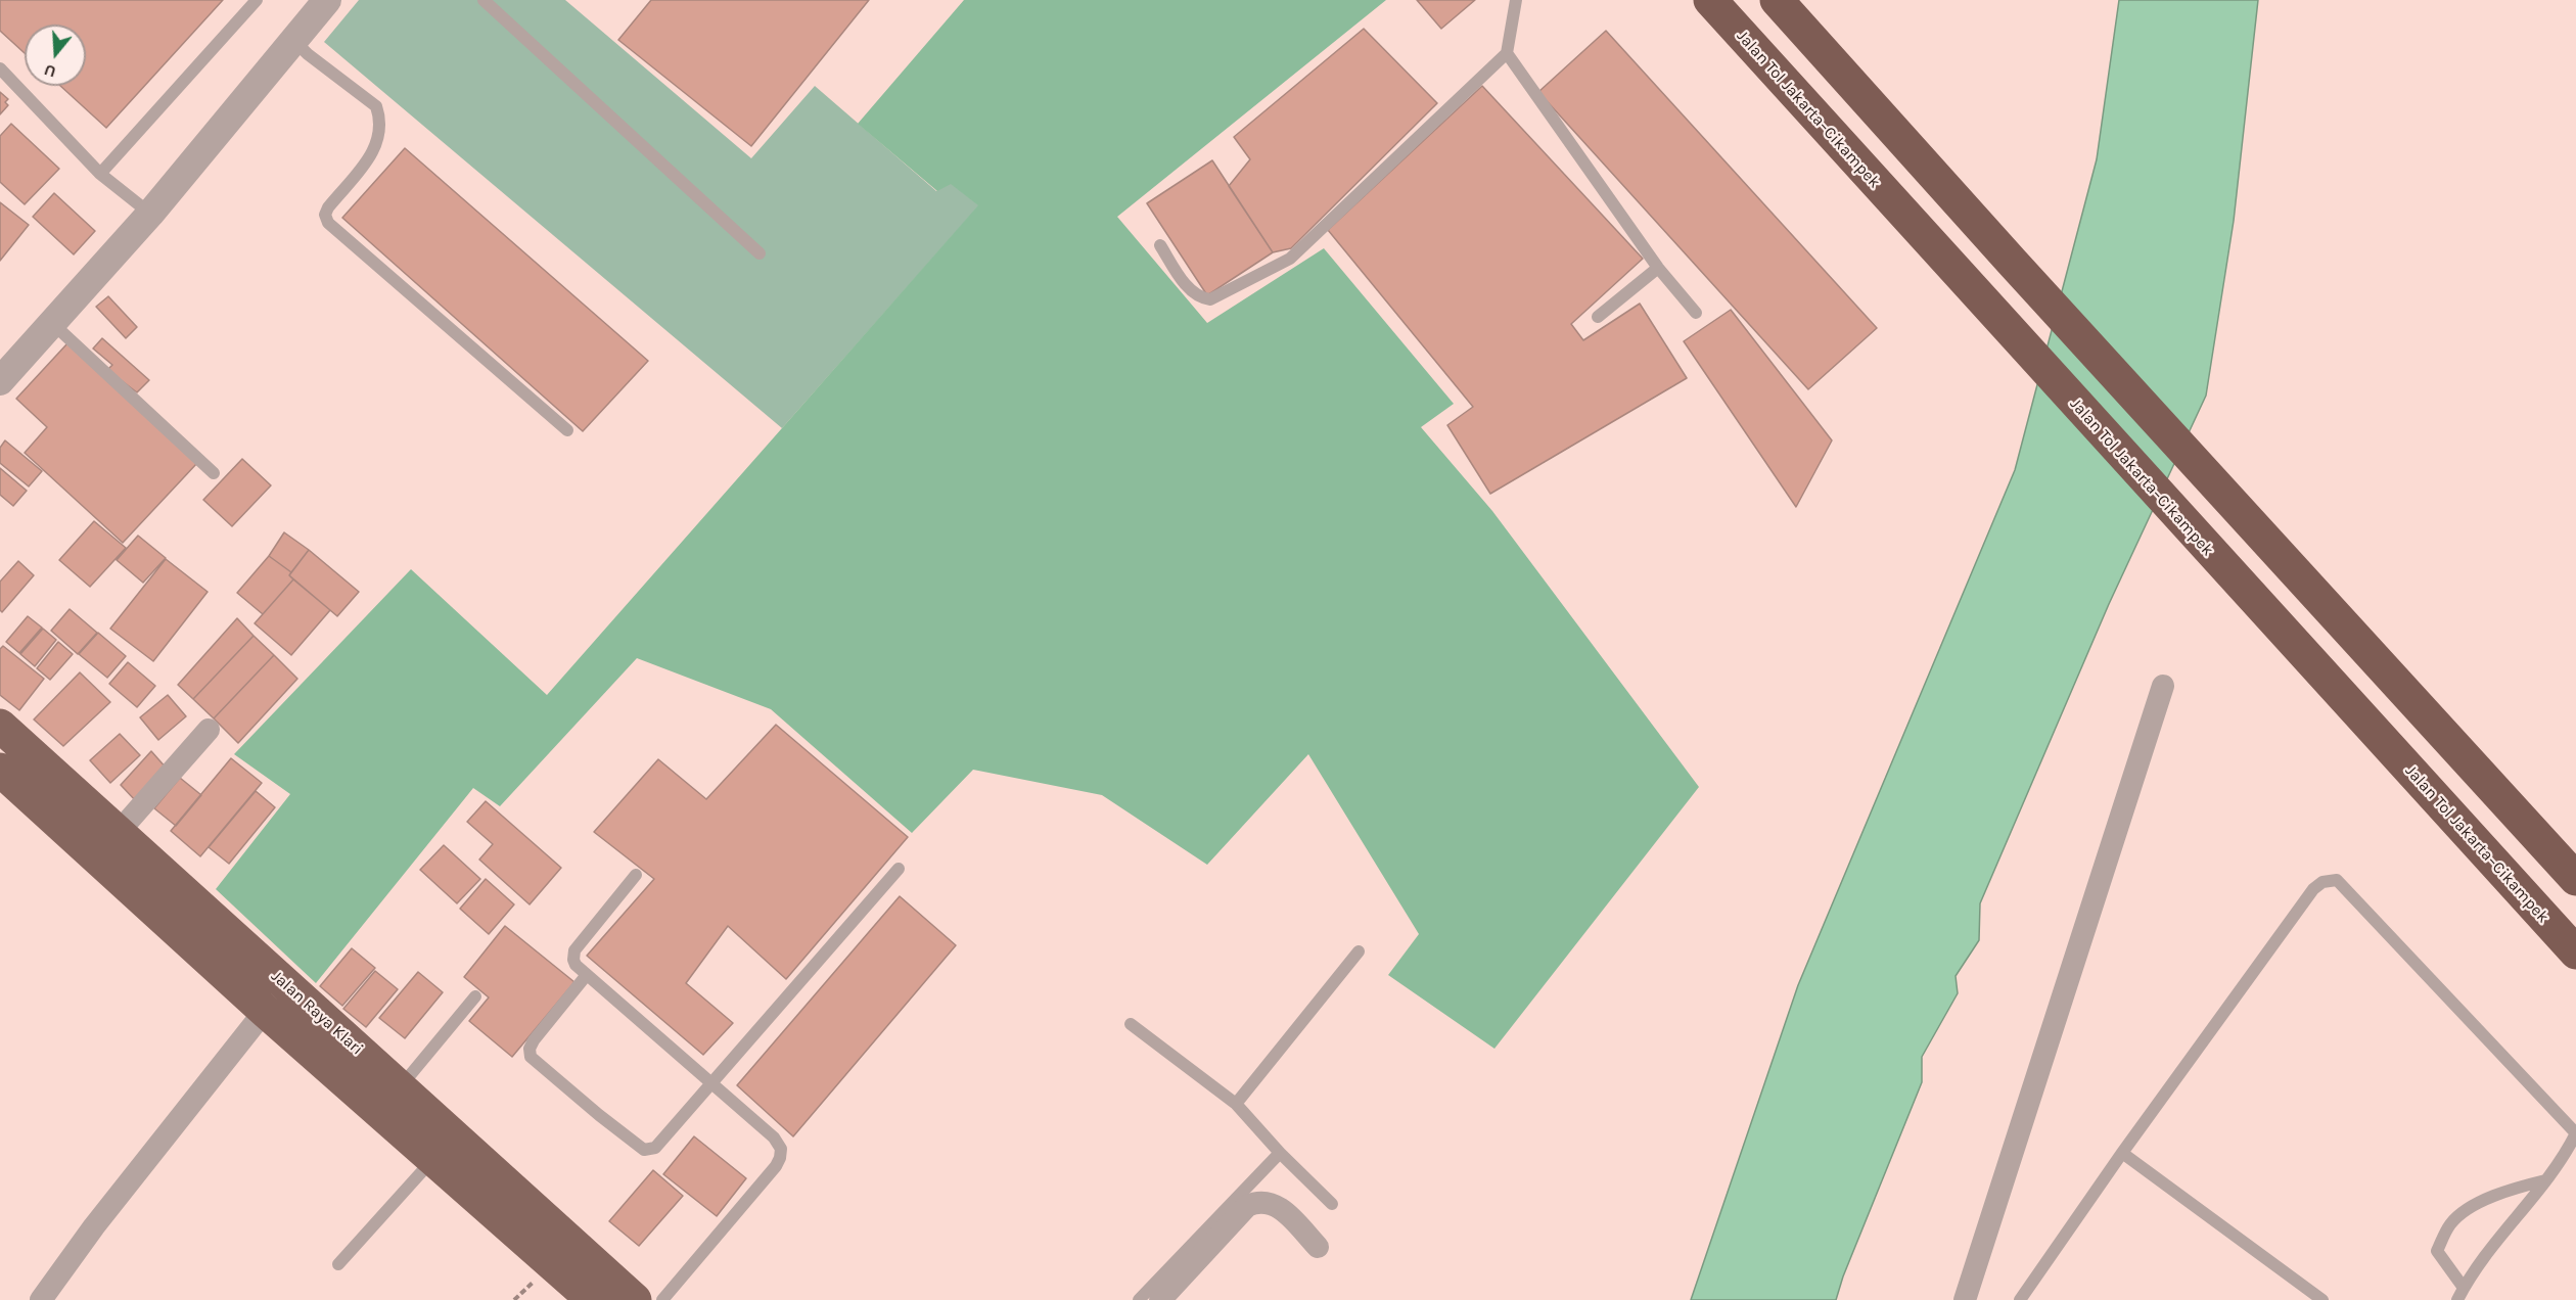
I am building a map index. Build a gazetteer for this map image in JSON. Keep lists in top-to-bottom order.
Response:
{
  "streets": {
    "highway": ["Jalan Tol Jakarta–Cikampek", "Jalan Raya Klari"]
  },
  "north": "bottom"
}
